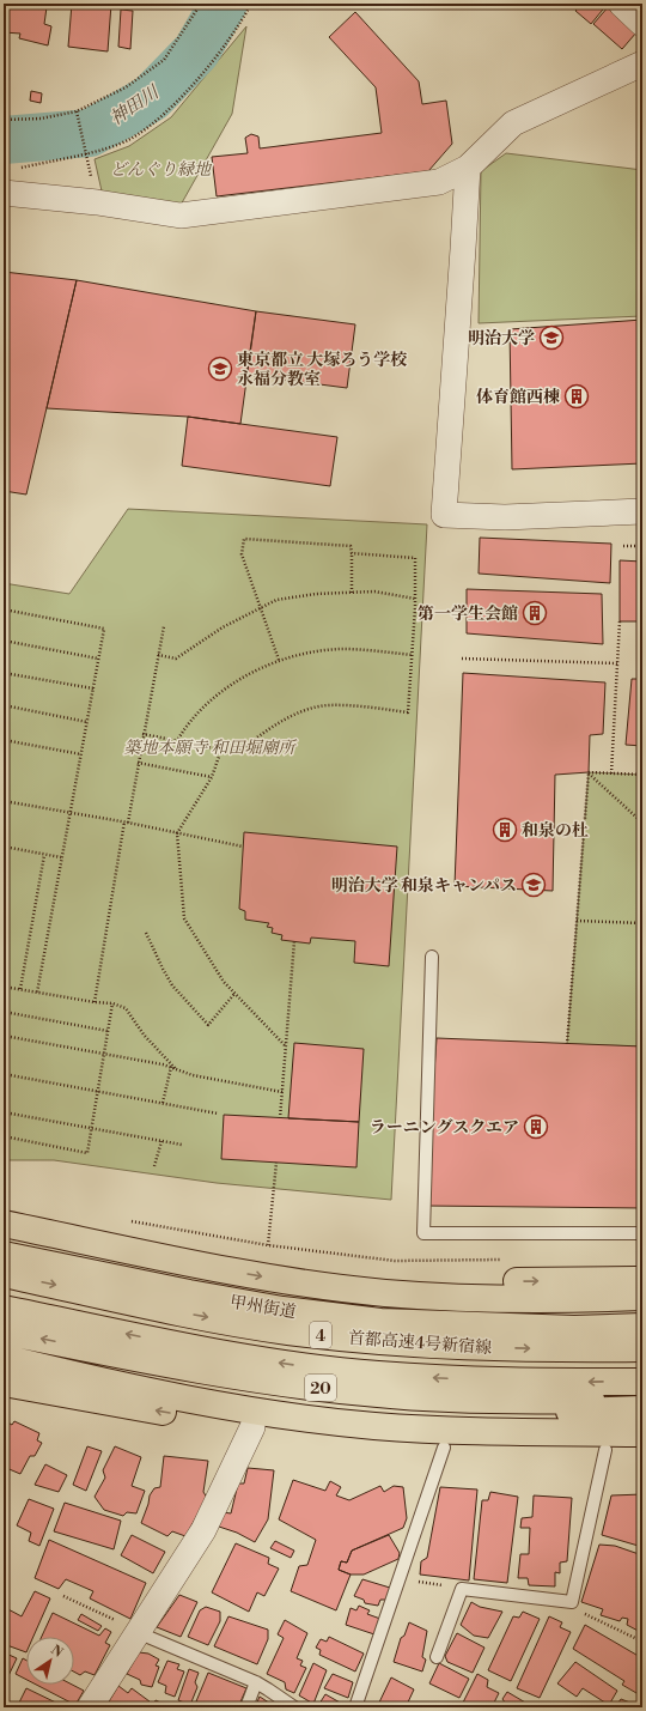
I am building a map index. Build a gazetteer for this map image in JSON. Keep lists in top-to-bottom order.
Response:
{
  "streets": {
    "highway": [
      "甲州街道",
      "4",
      "首都高速4号新宿線",
      "20"
    ]
  },
  "water": ["神田川"],
  "parks": ["どんぐり緑地", "築地本願寺 和田堀廟所"],
  "places": {
    "school or university": ["明治大学", "東京都立 大塚ろう学校 永福分教室", "明治大学 和泉キャンパス"],
    "building": [
      "体育館西棟",
      "第一学生会館",
      "和泉の杜",
      "ラーニングスクエア"
    ]
  },
  "north": "top right"
}
